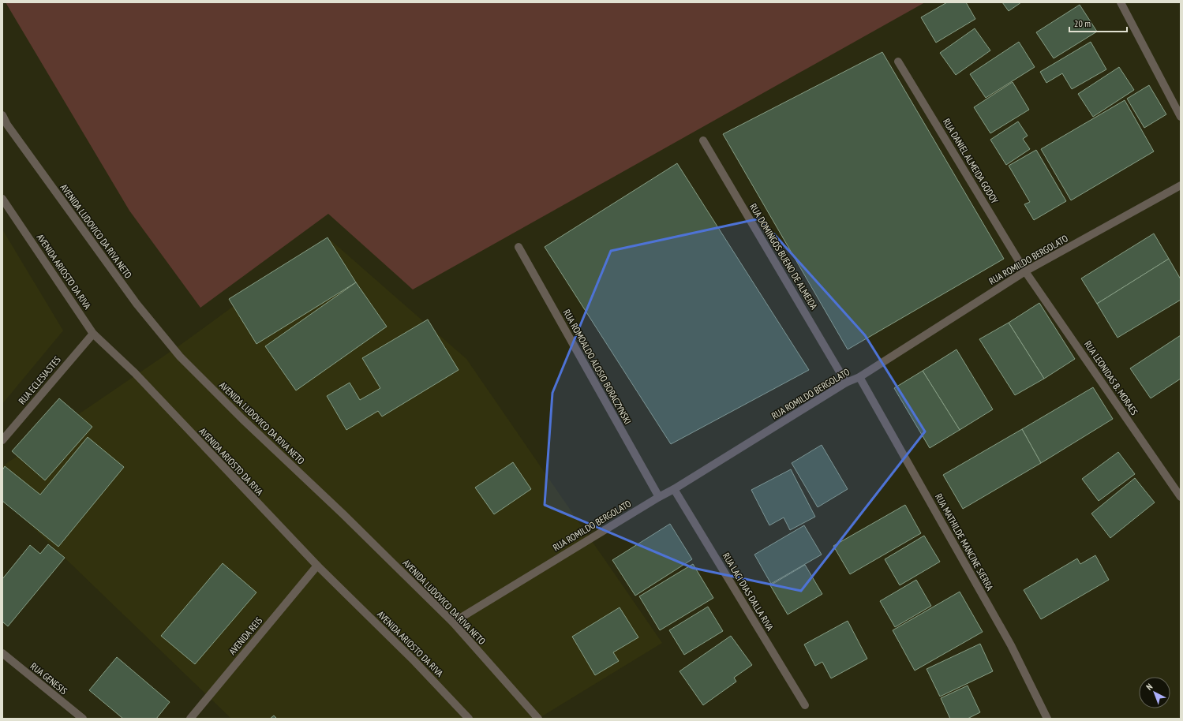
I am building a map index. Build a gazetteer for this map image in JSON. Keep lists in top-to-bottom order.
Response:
{
  "streets": {
    "street": [
      "RUA DANIEL ALMEIDA GODOY",
      "AVENIDA LUDOVICO DA RIVA NETO",
      "RUA DOMINGOS BUENO DE ALMEIDA",
      "RUA ROMILDO BERGOLATO",
      "AVENIDA ARIOSTO DA RIVA",
      "RUA ROMOALDO ALOSIO BORACZYNSKI",
      "RUA LEONIDAS B. MORAES",
      "RUA ECLESIASTES",
      "RUA MATHILDE MANCINE SIERRA",
      "RUA LACI DIAS DALLA RIVA",
      "AVENIDA REIS",
      "RUA GENESIS"
    ]
  },
  "crossings": [
    ["RUA DANIEL ALMEIDA GODOY", "RUA ROMILDO BERGOLATO"],
    ["RUA DANIEL ALMEIDA GODOY", "RUA LEONIDAS B. MORAES"],
    ["AVENIDA LUDOVICO DA RIVA NETO", "RUA ROMILDO BERGOLATO"],
    ["RUA DOMINGOS BUENO DE ALMEIDA", "RUA ROMILDO BERGOLATO"],
    ["RUA ROMILDO BERGOLATO", "RUA ROMOALDO ALOSIO BORACZYNSKI"],
    ["RUA ROMILDO BERGOLATO", "RUA LEONIDAS B. MORAES"],
    ["RUA ROMILDO BERGOLATO", "RUA MATHILDE MANCINE SIERRA"],
    ["RUA ROMILDO BERGOLATO", "RUA LACI DIAS DALLA RIVA"],
    ["AVENIDA ARIOSTO DA RIVA", "RUA ECLESIASTES"],
    ["AVENIDA ARIOSTO DA RIVA", "AVENIDA REIS"]
  ],
  "scale_bar": "20 m",
  "north": "top left"
}
